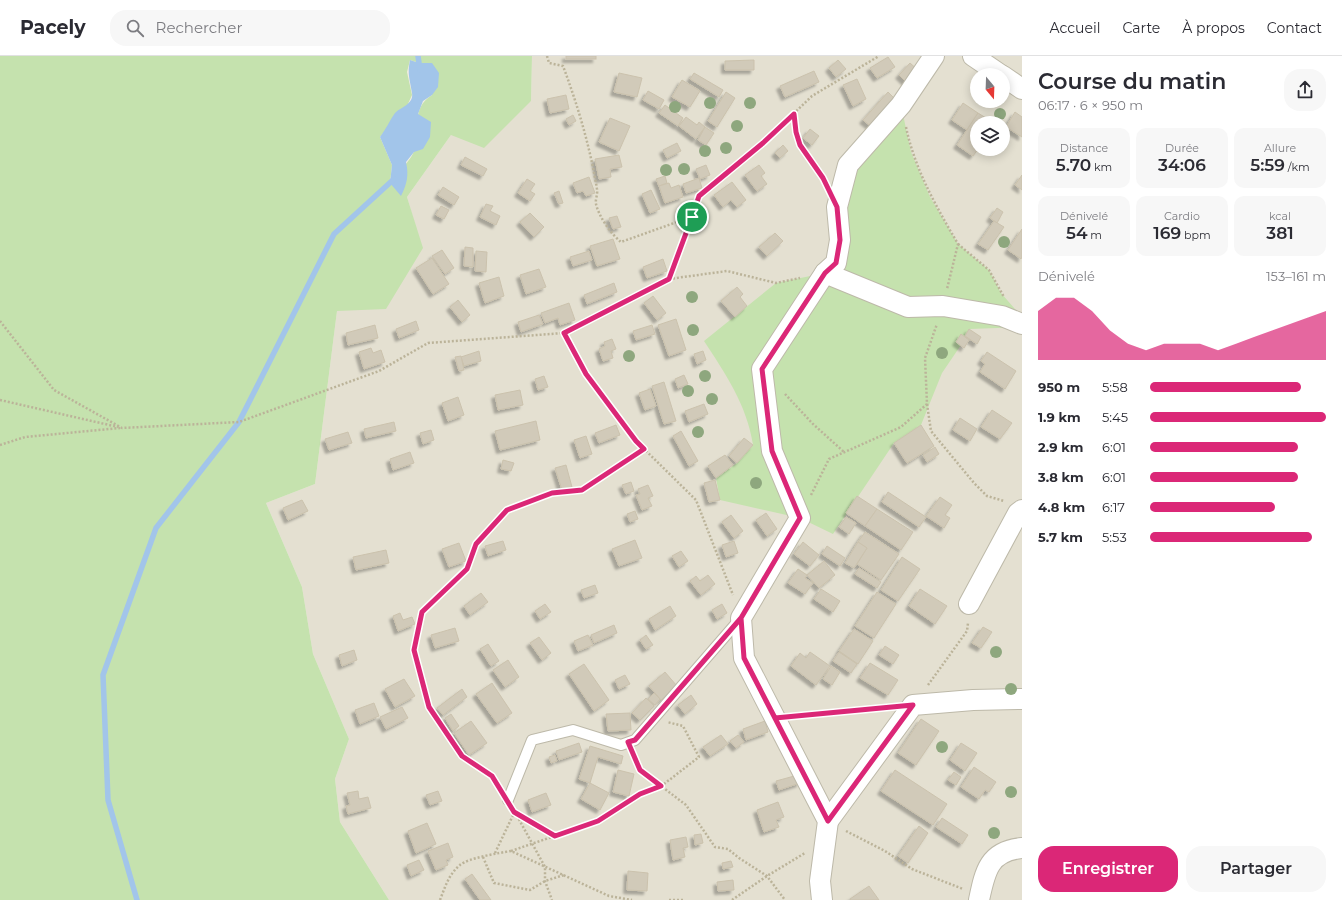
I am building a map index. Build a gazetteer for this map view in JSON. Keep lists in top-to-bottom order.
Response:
{
  "north": "bottom",
  "page": {
    "header": "Pacely",
    "search": "Rechercher",
    "nav": [
      "Accueil",
      "Carte",
      "À propos",
      "Contact"
    ],
    "heading": ["Course du matin", "06:17 · 6 × 950 m"],
    "stats": [
      ["Distance", "5.70 km"],
      ["Durée", "34:06"],
      ["Allure", "5:59 /km"],
      ["Dénivelé", "54 m"],
      ["Cardio", "169 bpm"],
      ["kcal", "381"]
    ],
    "chart": ["Dénivelé", "153–161 m"],
    "list": [
      {
        "name": "950 m",
        "note": "5:58"
      },
      {
        "name": "1.9 km",
        "note": "5:45"
      },
      {
        "name": "2.9 km",
        "note": "6:01"
      },
      {
        "name": "3.8 km",
        "note": "6:01"
      },
      {
        "name": "4.8 km",
        "note": "6:17"
      },
      {
        "name": "5.7 km",
        "note": "5:53"
      }
    ],
    "buttons": ["Enregistrer", "Partager"]
  }
}
